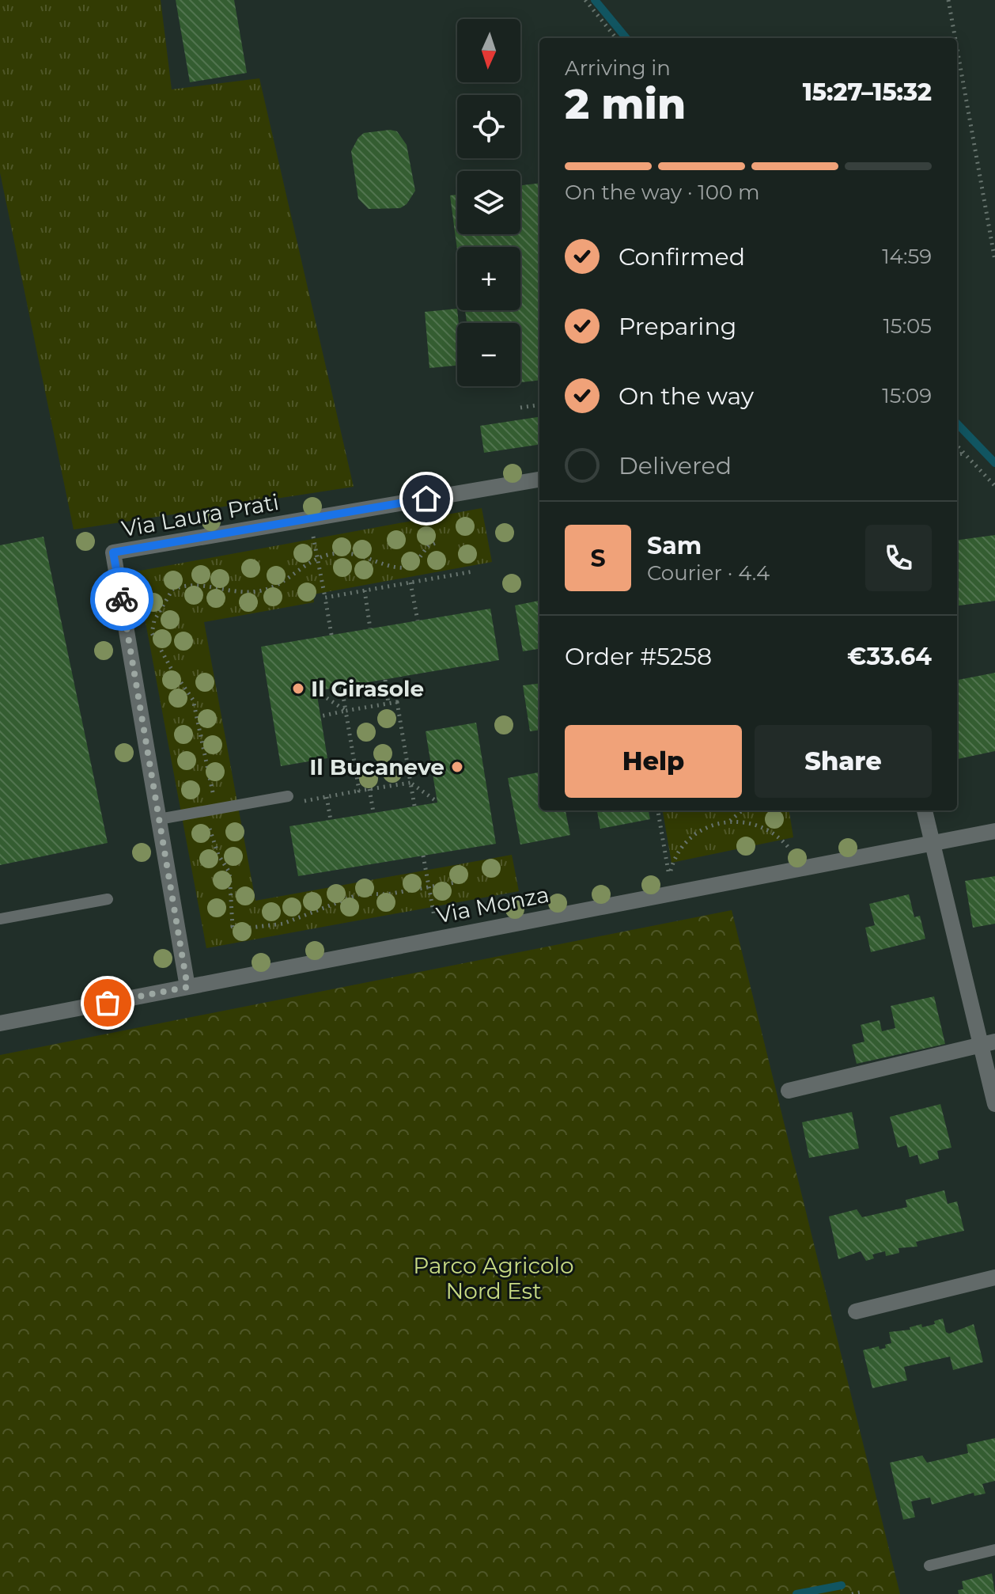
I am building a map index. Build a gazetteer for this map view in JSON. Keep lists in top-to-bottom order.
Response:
{
  "streets": {
    "street": ["Via Laura Prati", "Via Monza"]
  },
  "crossings": [
    ["Via Laura Prati", "Via Monza"]
  ],
  "parks": ["Parco Agricolo Nord Est"],
  "places": ["Il Girasole", "Il Bucaneve"],
  "north": "bottom",
  "page": {
    "map_buttons": ["+", "−"],
    "heading": ["2 min", "Arriving in", "15:27–15:32"],
    "panel": [
      "Sam",
      "Courier · 4.4",
      "Order #5258",
      "€33.64"
    ],
    "bar": "On the way · 100 m",
    "list": [
      ["Confirmed", "14:59"],
      ["Preparing", "15:05"],
      ["On the way", "15:09"],
      "Delivered"
    ],
    "round": "S",
    "buttons": ["Help", "Share"]
  }
}
